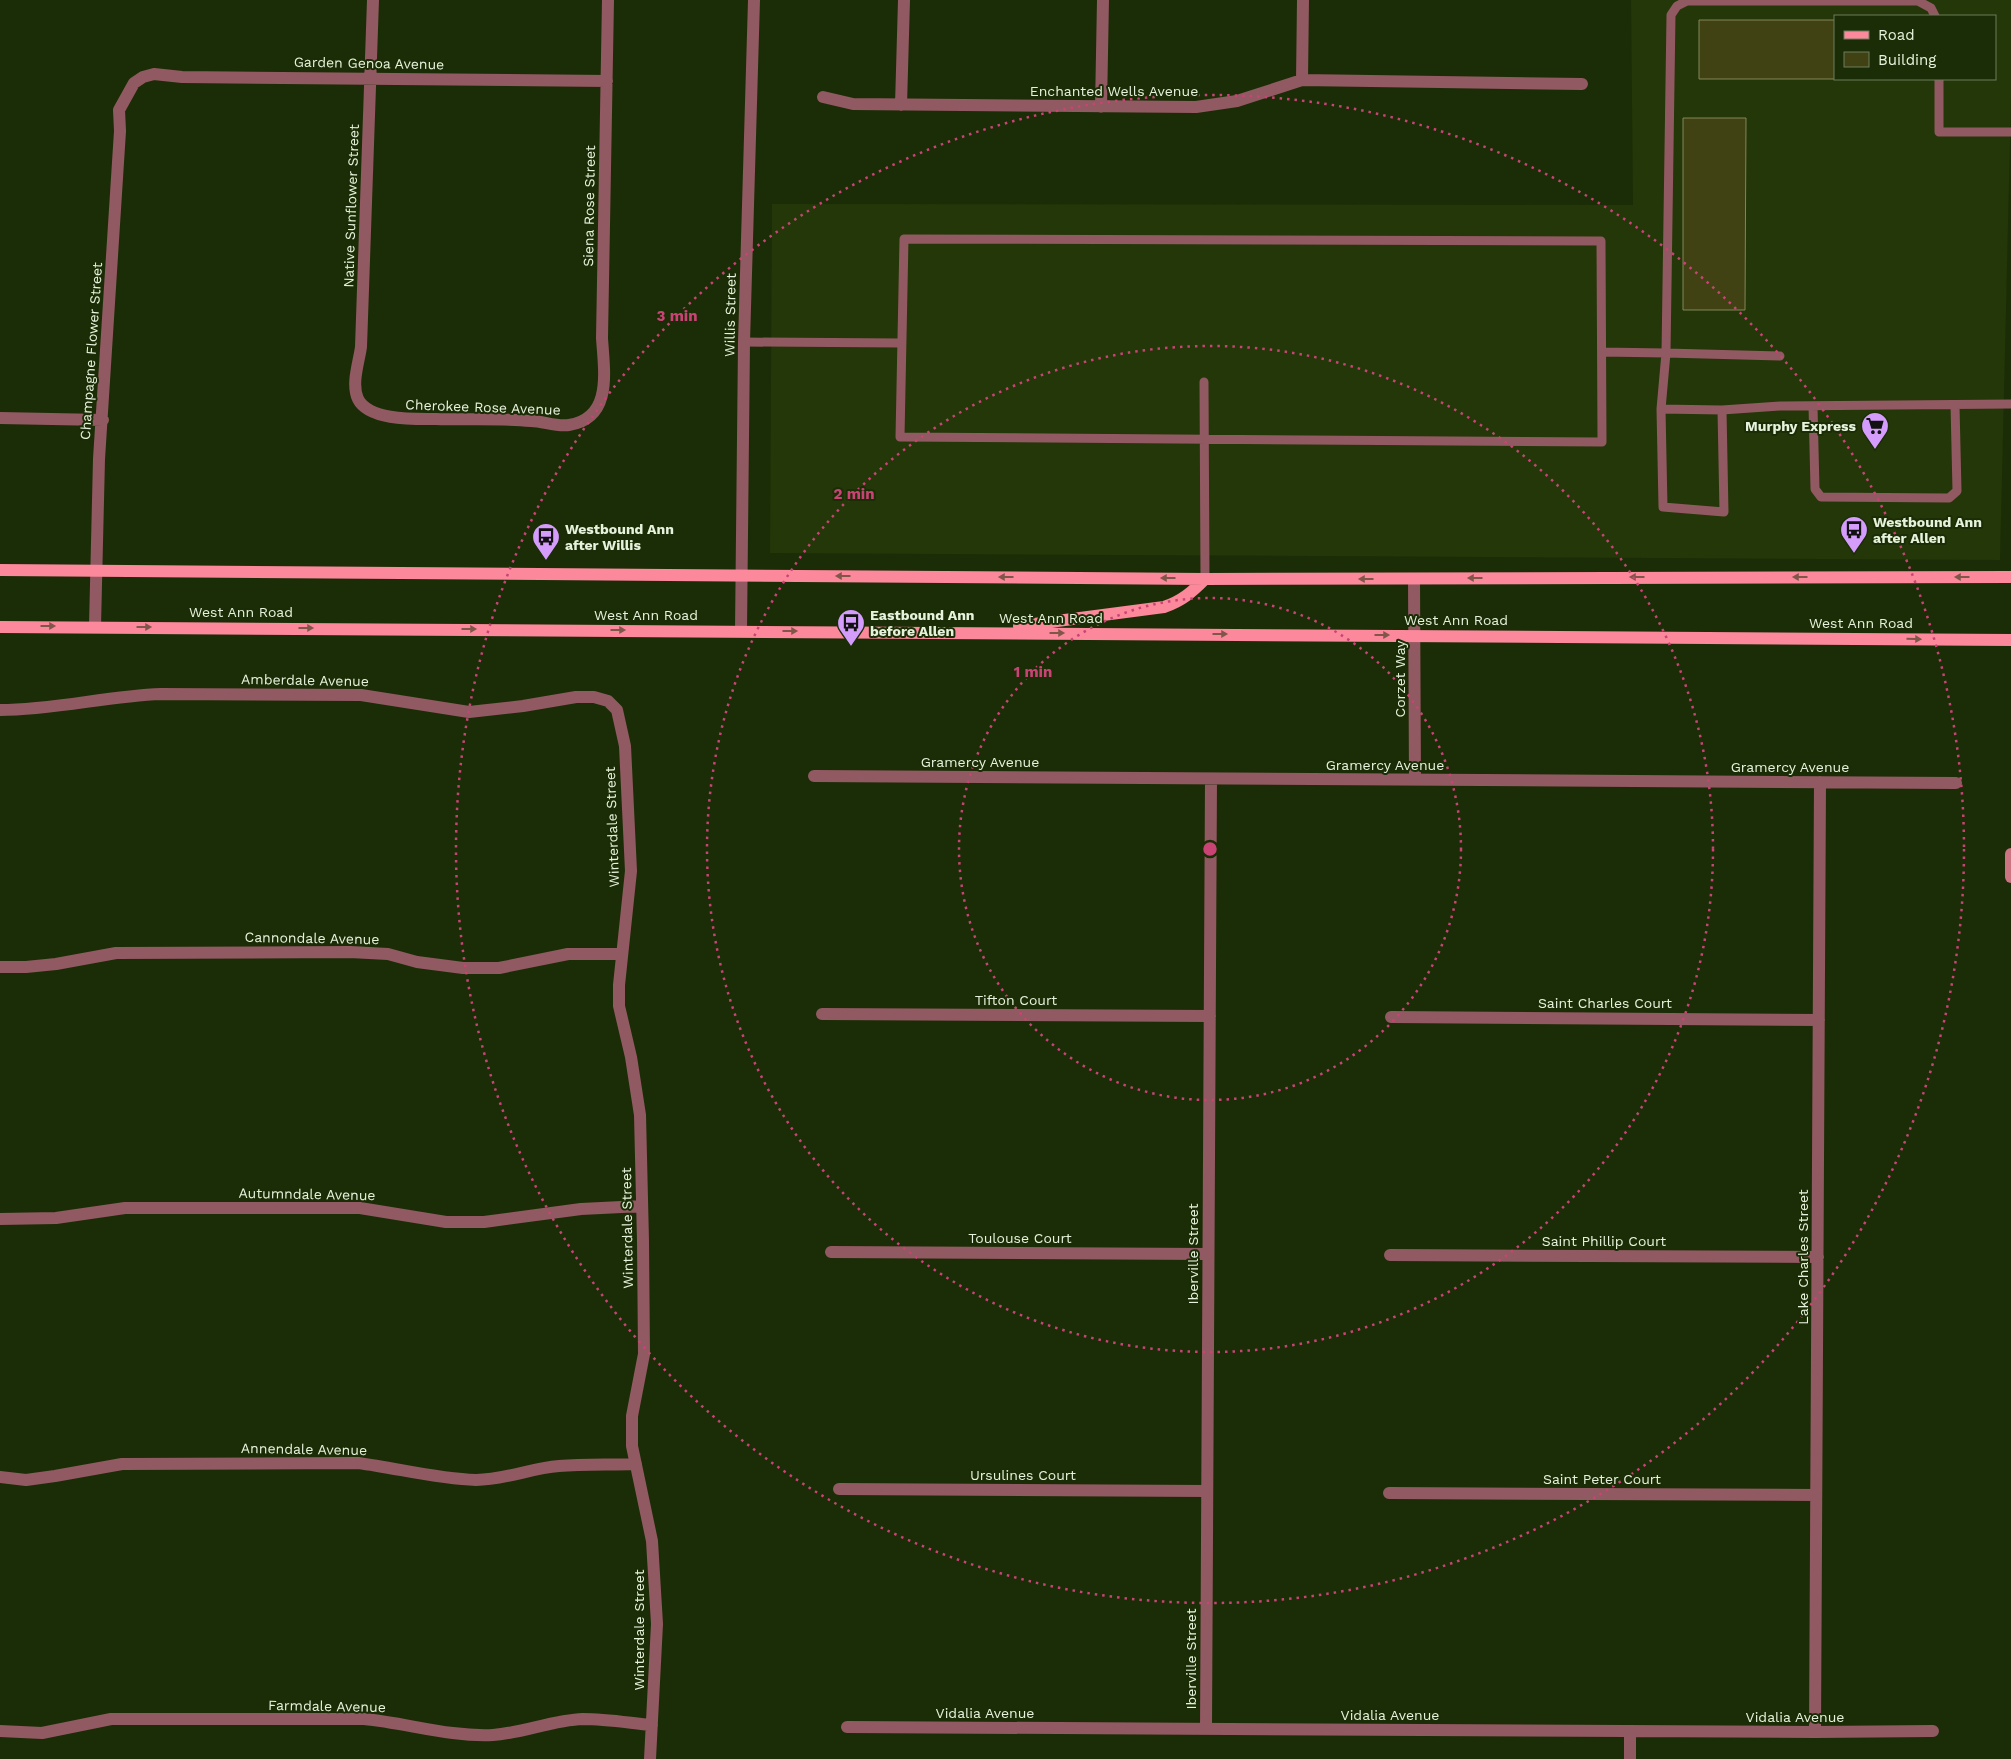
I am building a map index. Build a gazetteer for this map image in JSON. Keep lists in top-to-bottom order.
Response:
{
  "streets": {
    "main road": ["West Ann Road"],
    "street": [
      "Garden Genoa Avenue",
      "Enchanted Wells Avenue",
      "Native Sunflower Street",
      "Siena Rose Street",
      "Willis Street",
      "Champagne Flower Street",
      "Cherokee Rose Avenue",
      "Corzet Way",
      "Amberdale Avenue",
      "Gramercy Avenue",
      "Winterdale Street",
      "Cannondale Avenue",
      "Tifton Court",
      "Saint Charles Court",
      "Autumndale Avenue",
      "Toulouse Court",
      "Saint Phillip Court",
      "Iberville Street",
      "Lake Charles Street",
      "Annendale Avenue",
      "Ursulines Court",
      "Saint Peter Court",
      "Farmdale Avenue",
      "Vidalia Avenue"
    ]
  },
  "crossings": [
    ["Garden Genoa Avenue", "Native Sunflower Street"],
    ["Garden Genoa Avenue", "Siena Rose Street"],
    ["Garden Genoa Avenue", "Champagne Flower Street"],
    ["Native Sunflower Street", "Cherokee Rose Avenue"],
    ["Siena Rose Street", "Cherokee Rose Avenue"],
    ["Willis Street", "West Ann Road"],
    ["Champagne Flower Street", "West Ann Road"],
    ["West Ann Road", "Corzet Way"],
    ["Corzet Way", "Gramercy Avenue"],
    ["Amberdale Avenue", "Winterdale Street"],
    ["Gramercy Avenue", "Iberville Street"],
    ["Gramercy Avenue", "Lake Charles Street"],
    ["Winterdale Street", "Cannondale Avenue"],
    ["Winterdale Street", "Autumndale Avenue"],
    ["Winterdale Street", "Annendale Avenue"],
    ["Winterdale Street", "Farmdale Avenue"],
    ["Tifton Court", "Iberville Street"],
    ["Saint Charles Court", "Lake Charles Street"],
    ["Toulouse Court", "Iberville Street"],
    ["Saint Phillip Court", "Lake Charles Street"],
    ["Iberville Street", "Ursulines Court"],
    ["Iberville Street", "Vidalia Avenue"],
    ["Lake Charles Street", "Saint Peter Court"],
    ["Lake Charles Street", "Vidalia Avenue"]
  ],
  "places": {
    "supermarket": ["Murphy Express"],
    "bus stop": ["Westbound Ann after Allen", "Westbound Ann after Willis", "Eastbound Ann before Allen"]
  },
  "legend": ["Road", "Building"],
  "rings": ["3 min", "2 min", "1 min"]
}
